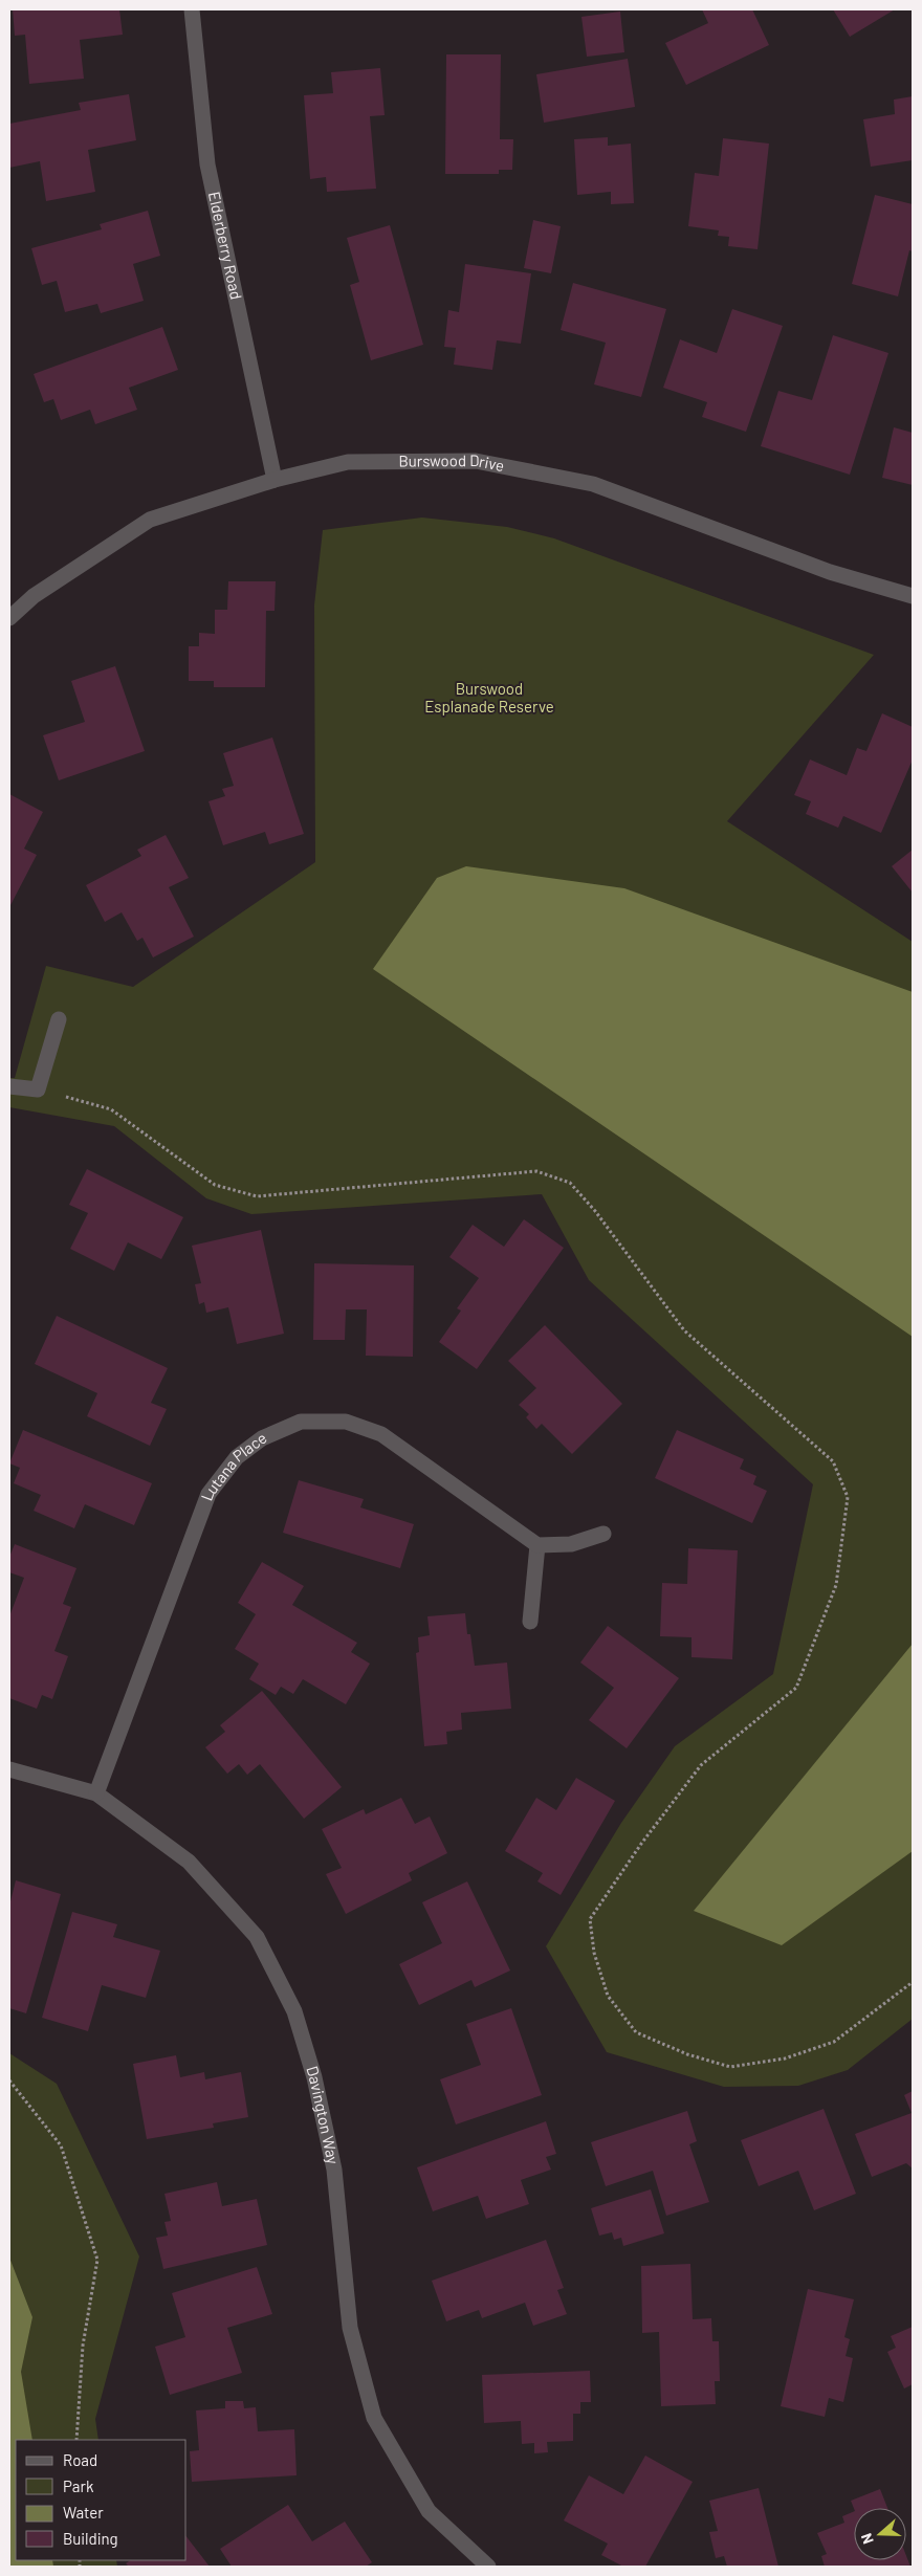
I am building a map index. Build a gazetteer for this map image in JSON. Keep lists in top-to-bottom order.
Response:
{
  "streets": {
    "street": [
      "Elderberry Road",
      "Burswood Drive",
      "Lutana Place",
      "Davington Way"
    ]
  },
  "crossings": [
    ["Elderberry Road", "Burswood Drive"],
    ["Lutana Place", "Davington Way"]
  ],
  "parks": ["Burswood Esplanade Reserve"],
  "legend": [
    "Road",
    "Park",
    "Water",
    "Building"
  ],
  "north": "left"
}
